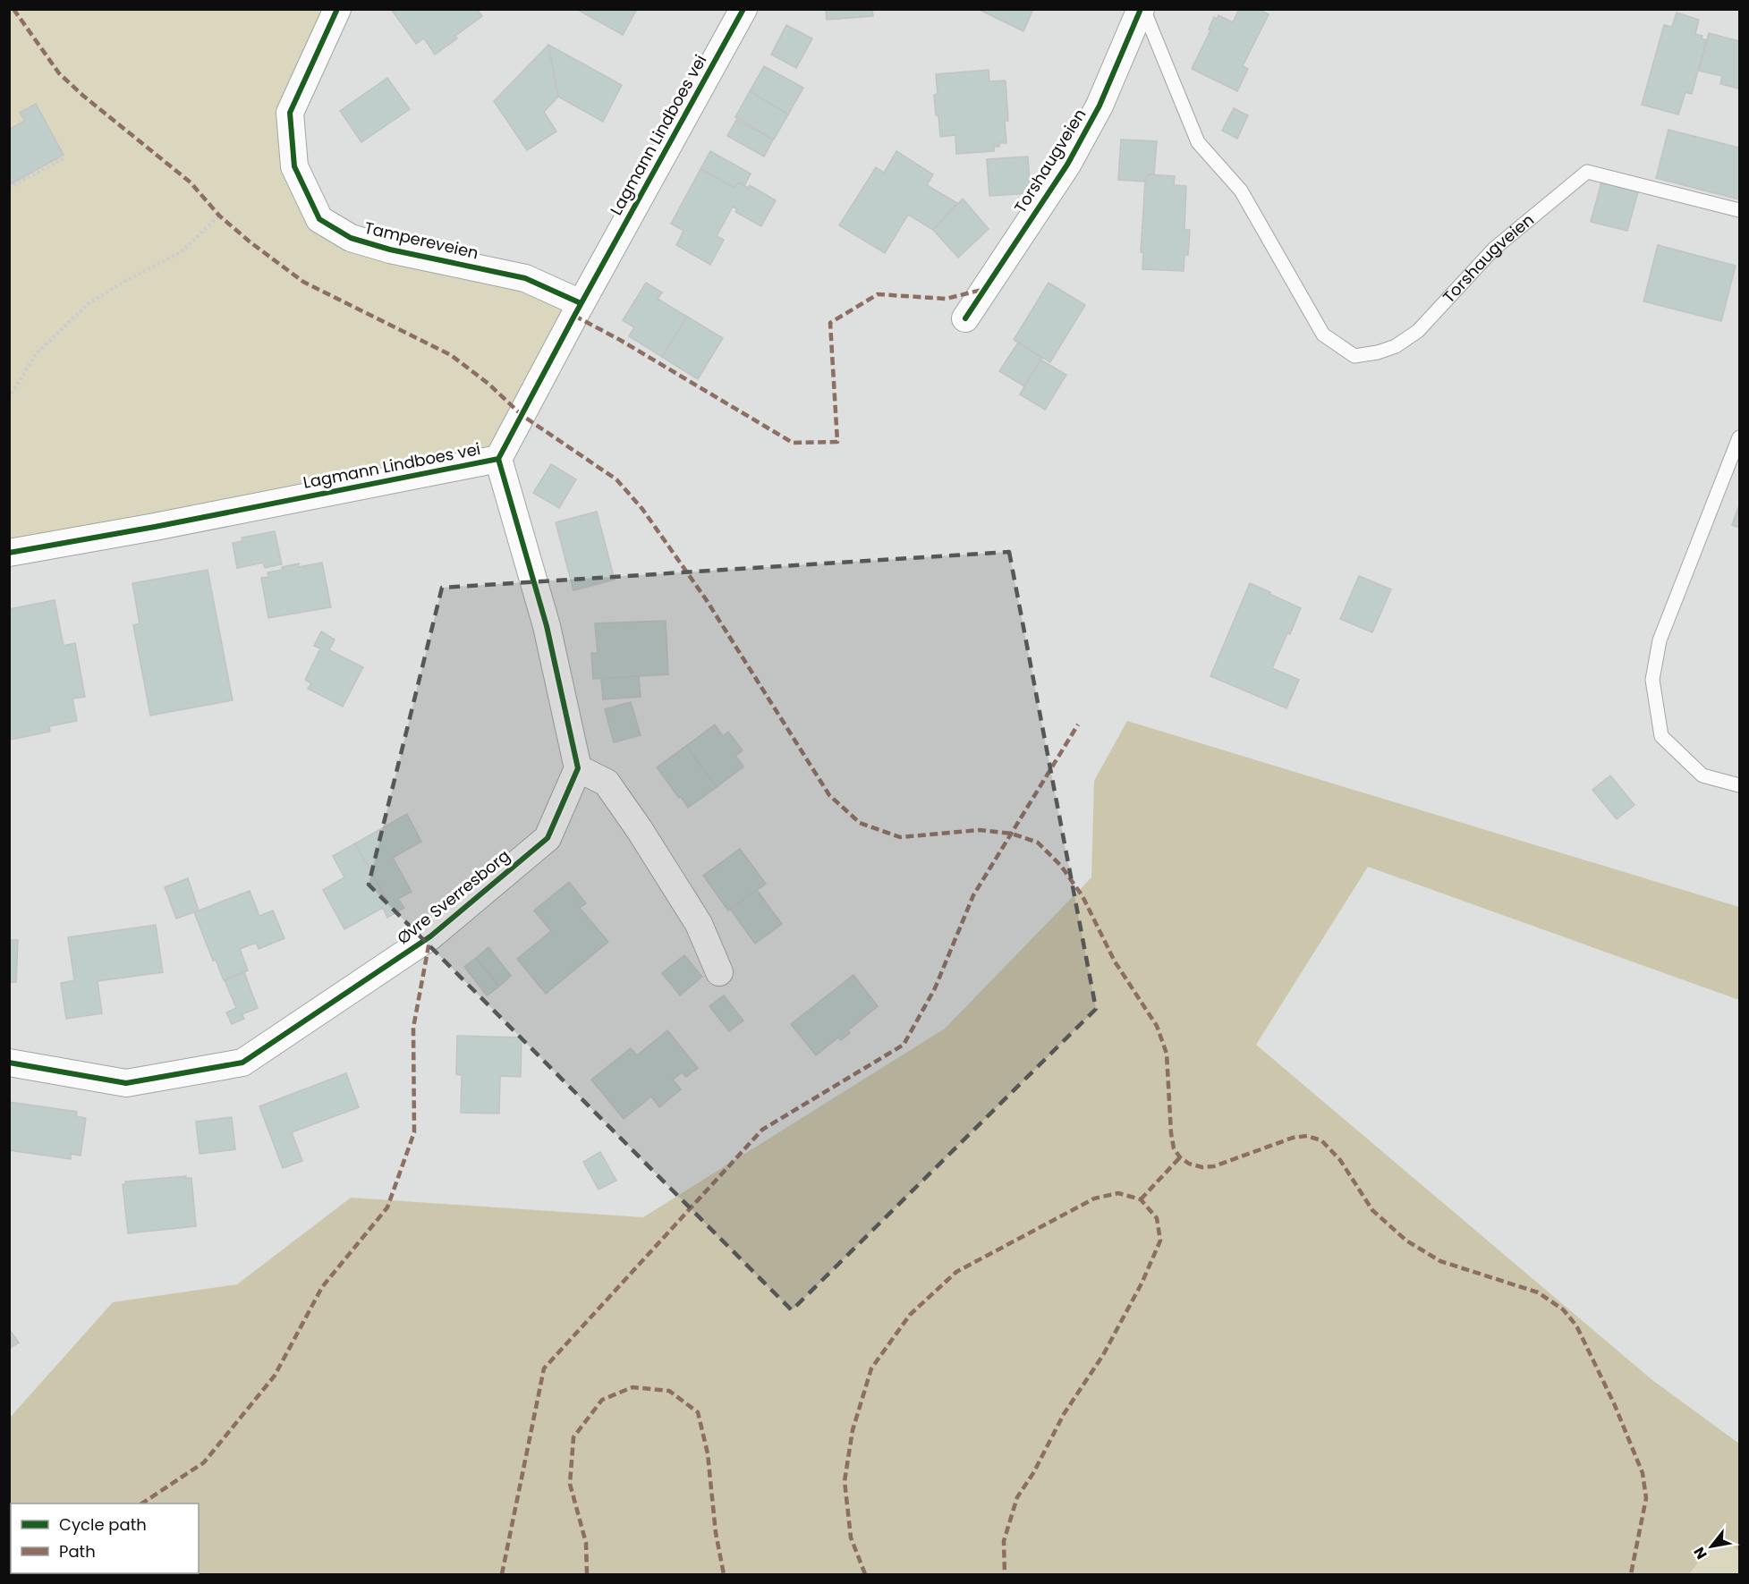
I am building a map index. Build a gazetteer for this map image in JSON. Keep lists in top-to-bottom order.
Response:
{
  "streets": {
    "street": [
      "Lagmann Lindboes vei",
      "Torshaugveien",
      "Tampereveien",
      "Øvre Sverresborg"
    ]
  },
  "crossings": [
    ["Lagmann Lindboes vei", "Tampereveien"]
  ],
  "legend": ["Cycle path", "Path"],
  "north": "bottom left"
}
